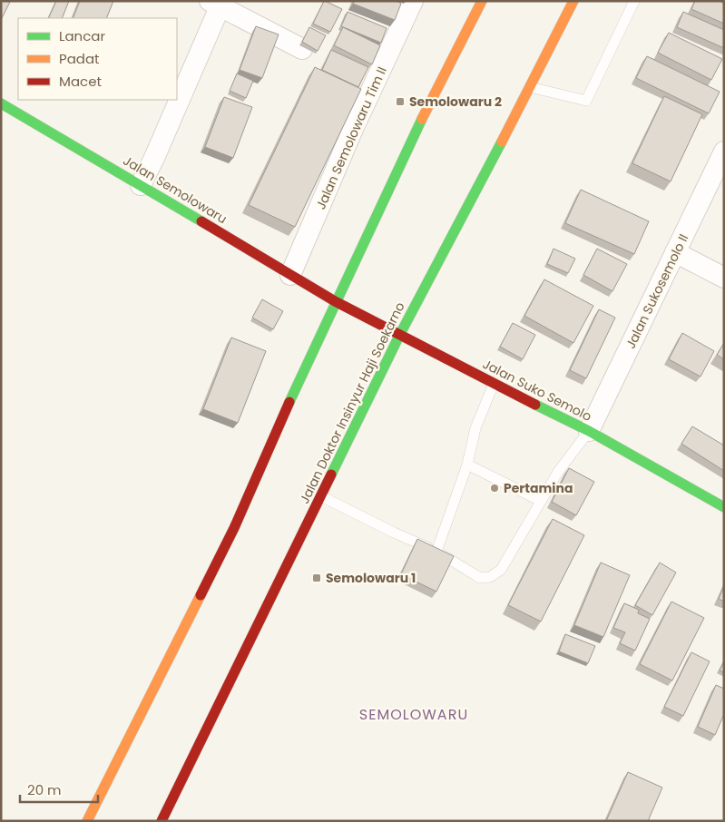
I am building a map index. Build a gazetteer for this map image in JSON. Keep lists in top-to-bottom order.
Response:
{
  "streets": {
    "main road": ["Jalan Semolowaru", "Jalan Suko Semolo", "Jalan Doktor Insinyur Haji Soekarno"],
    "street": ["Jalan Semolowaru Tim II", "Jalan Sukosemolo II"]
  },
  "crossings": [
    ["Jalan Semolowaru Tim II", "Jalan Semolowaru"],
    ["Jalan Semolowaru", "Jalan Suko Semolo"],
    ["Jalan Sukosemolo II", "Jalan Suko Semolo"],
    ["Jalan Suko Semolo", "Jalan Doktor Insinyur Haji Soekarno"]
  ],
  "districts": ["SEMOLOWARU"],
  "places": {
    "transit": ["Semolowaru 2", "Semolowaru 1"],
    "other": ["Pertamina"]
  },
  "legend": ["Lancar", "Padat", "Macet"],
  "scale_bar": "20 m"
}
